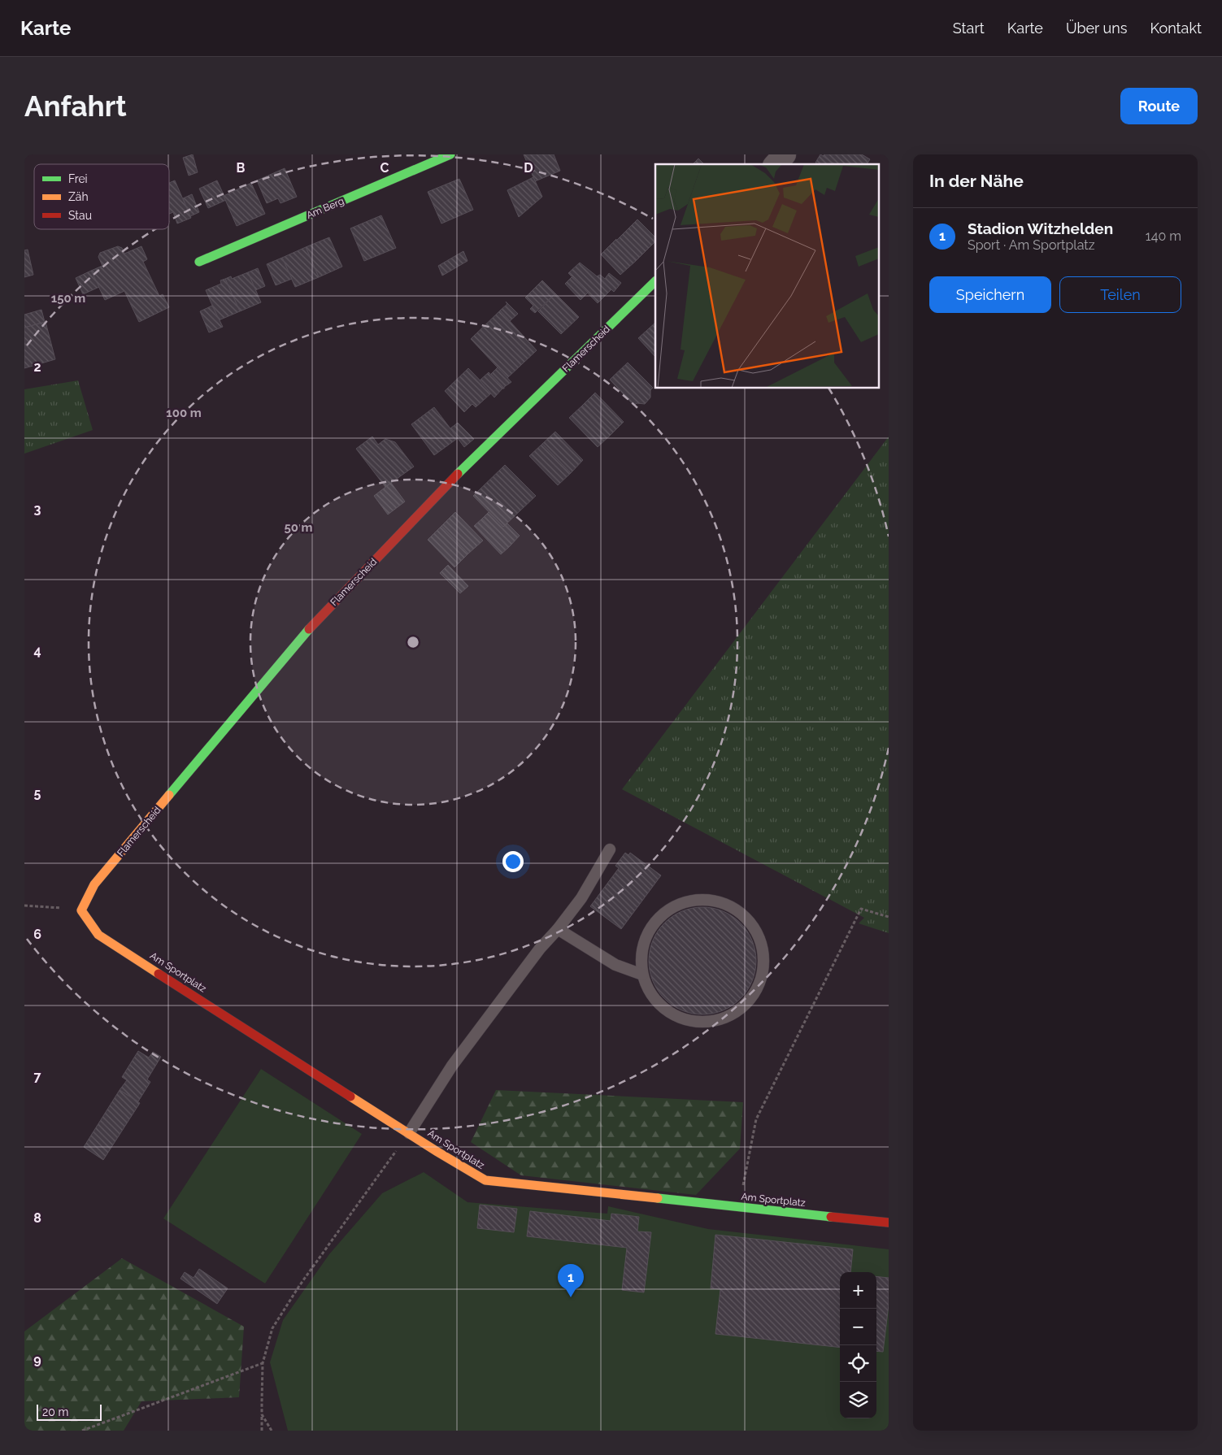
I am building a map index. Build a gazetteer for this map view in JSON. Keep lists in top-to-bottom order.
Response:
{
  "streets": {
    "street": ["Am Berg", "Flamerscheid", "Am Sportplatz"]
  },
  "crossings": [
    ["Flamerscheid", "Am Sportplatz"]
  ],
  "legend": ["Frei", "Zäh", "Stau"],
  "scale_bar": "20 m",
  "page": {
    "header": "Karte",
    "nav": [
      "Start",
      "Karte",
      "Über uns",
      "Kontakt"
    ],
    "buttons": [
      "Route",
      ["Speichern", "Teilen"]
    ],
    "title": "Anfahrt",
    "heading": "In der Nähe",
    "list": [
      {
        "mark": "1",
        "name": "Stadion Witzhelden",
        "note": "Sport · Am Sportplatz",
        "value": "140 m"
      }
    ],
    "pins": "1",
    "map_buttons": ["+", "−"],
    "scale": "20 m"
  },
  "grid": {
    "columns": ["B", "C", "D"],
    "rows": [
      "2",
      "3",
      "4",
      "5",
      "6",
      "7",
      "8",
      "9"
    ]
  },
  "rings": ["150 m", "100 m", "50 m"]
}
